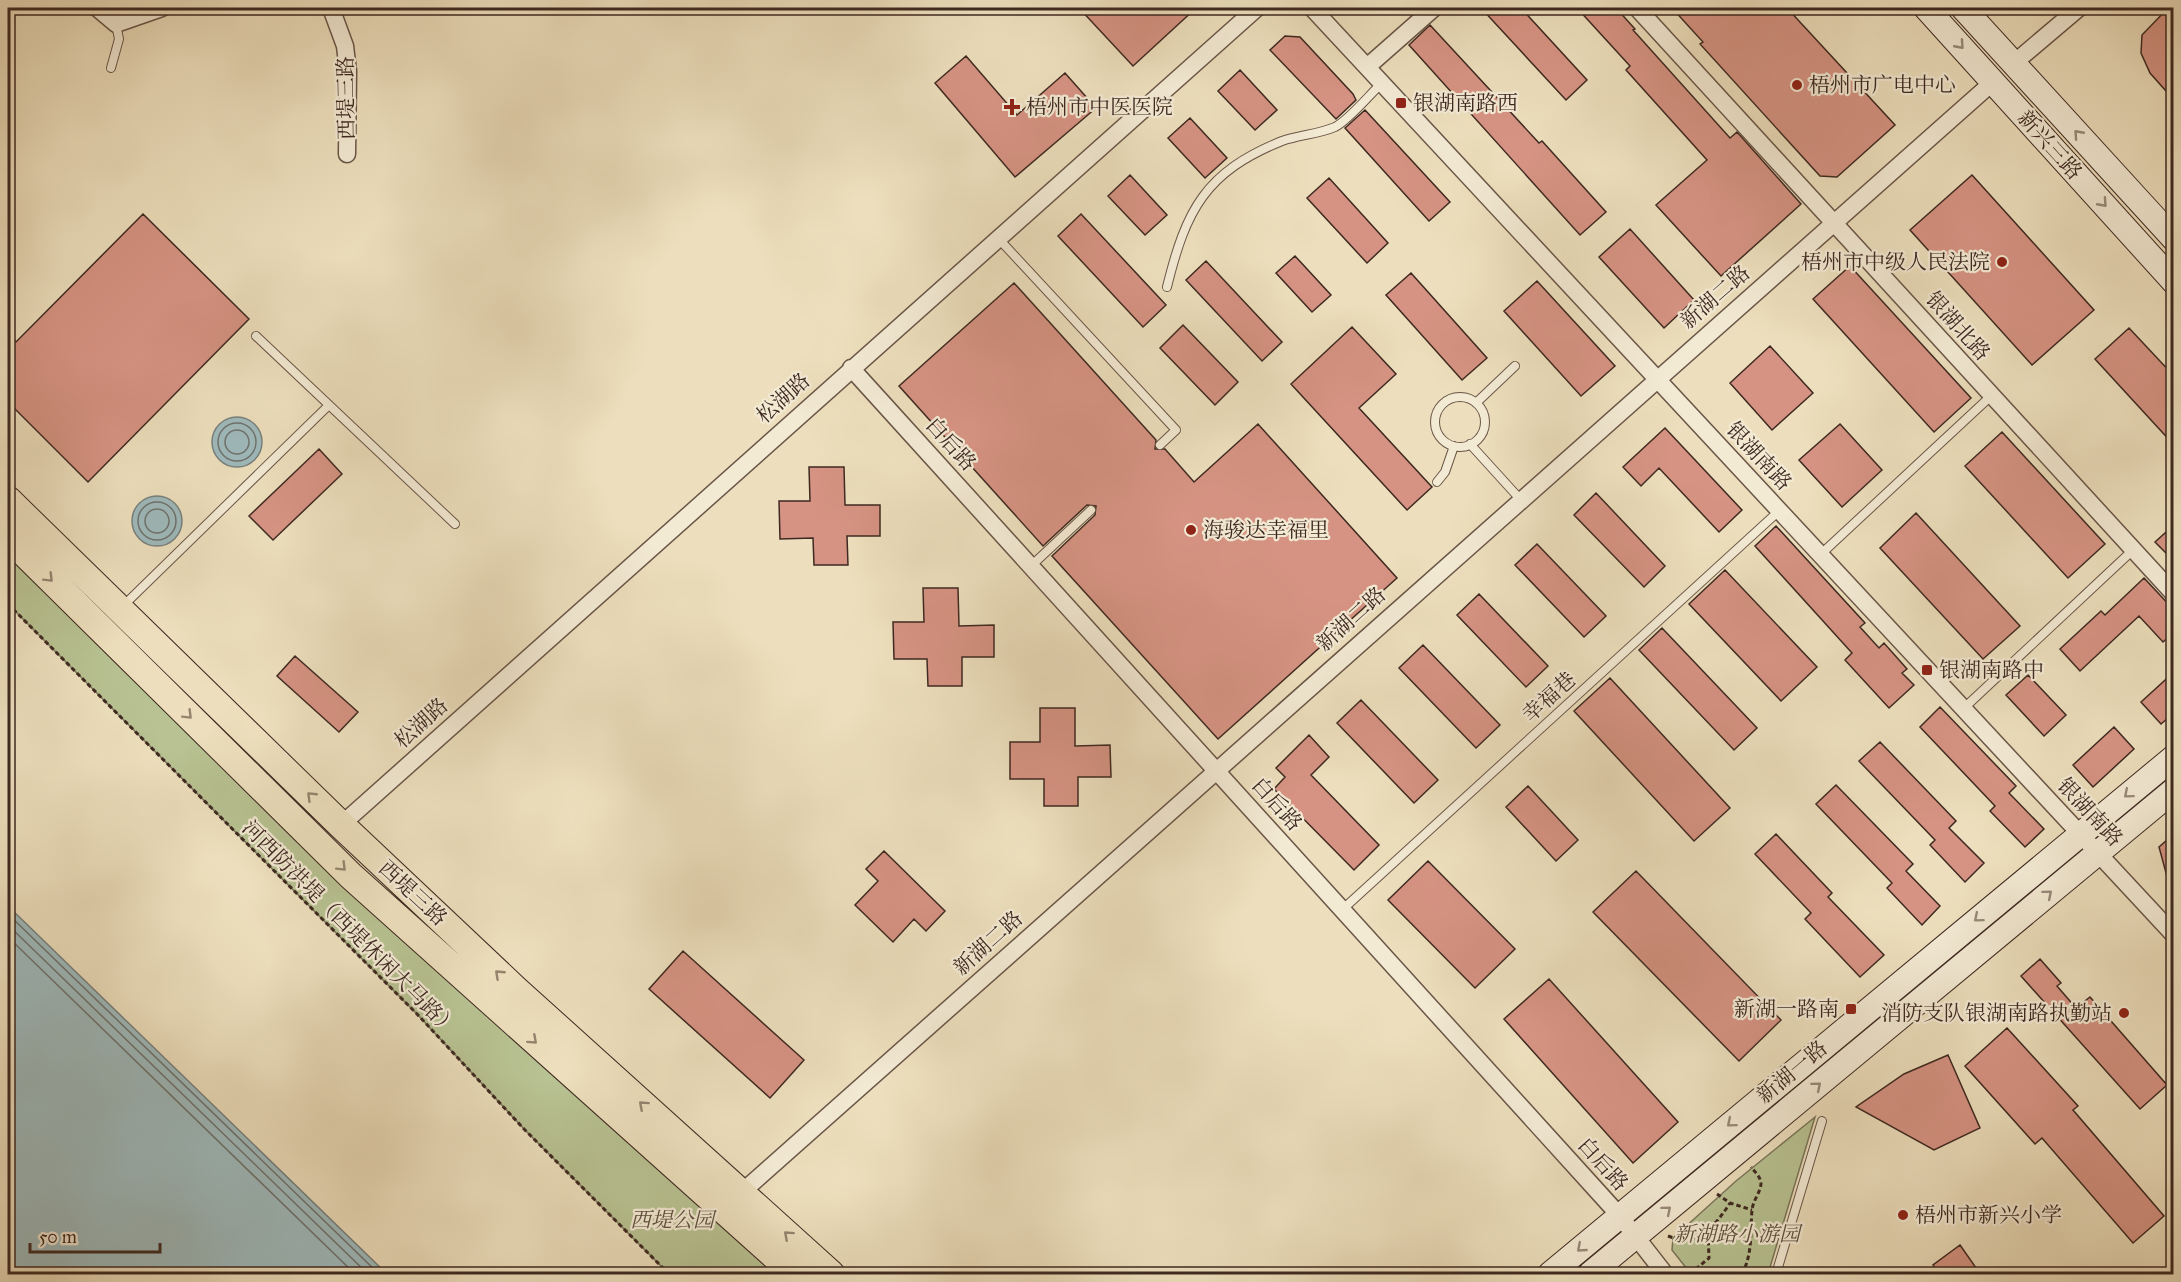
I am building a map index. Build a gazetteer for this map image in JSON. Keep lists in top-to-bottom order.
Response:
{
  "streets": {
    "main road": ["西堤三路"],
    "street": [
      "新兴三路",
      "新湖二路",
      "银湖北路",
      "松湖路",
      "白后路",
      "银湖南路",
      "新湖一路"
    ],
    "lane": ["幸福巷"],
    "path": ["河西防洪堤（西堤休闲大马路）"]
  },
  "crossings": [
    ["西堤三路", "新湖二路"],
    ["西堤三路", "松湖路"],
    ["新兴三路", "新湖二路"],
    ["新湖二路", "银湖北路"],
    ["新湖二路", "白后路"],
    ["新湖二路", "银湖南路"],
    ["松湖路", "白后路"],
    ["白后路", "幸福巷"],
    ["白后路", "新湖一路"],
    ["银湖南路", "幸福巷"],
    ["银湖南路", "新湖一路"]
  ],
  "parks": ["西堤公园", "新湖路小游园"],
  "places": {
    "other": [
      "梧州市广电中心",
      "梧州市中级人民法院",
      "海骏达幸福里",
      "消防支队银湖南路执勤站",
      "梧州市新兴小学"
    ],
    "transit": ["银湖南路西", "银湖南路中", "新湖一路南"],
    "health": ["梧州市中医医院"]
  },
  "scale_bar": "50 m"
}
